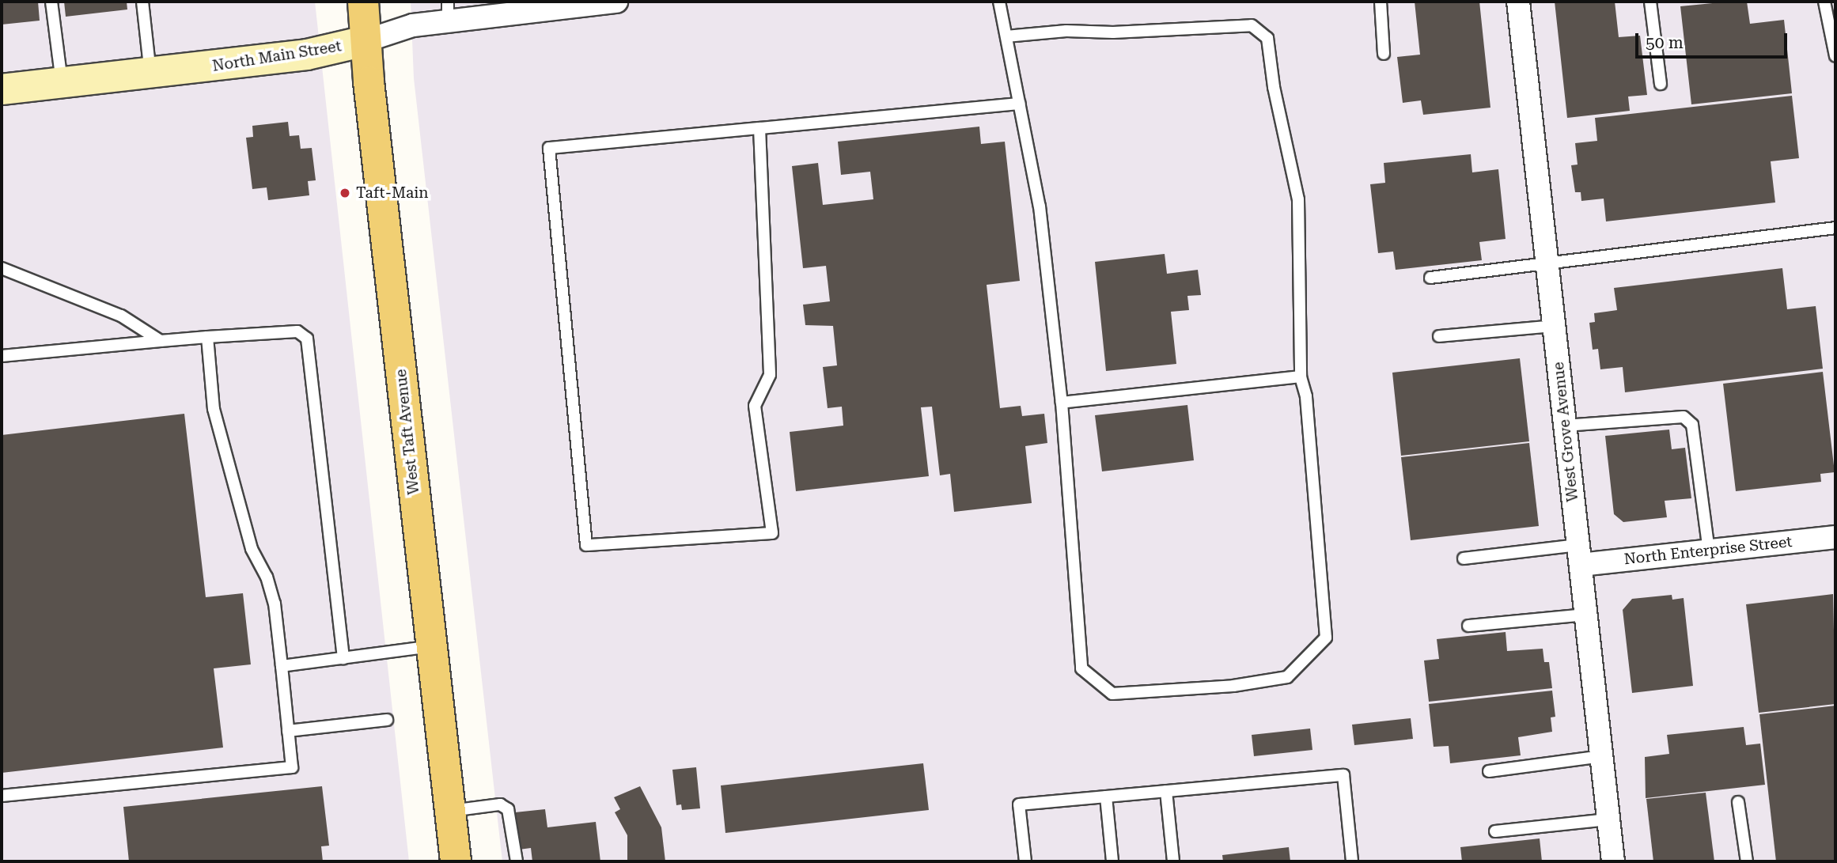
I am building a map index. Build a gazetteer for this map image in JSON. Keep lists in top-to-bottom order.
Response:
{
  "streets": {
    "main road": ["North Main Street", "West Taft Avenue"],
    "street": ["West Grove Avenue", "North Enterprise Street"]
  },
  "crossings": [
    ["North Main Street", "West Taft Avenue"],
    ["West Grove Avenue", "North Enterprise Street"]
  ],
  "places": ["Taft-Main"],
  "scale_bar": "50 m"
}
